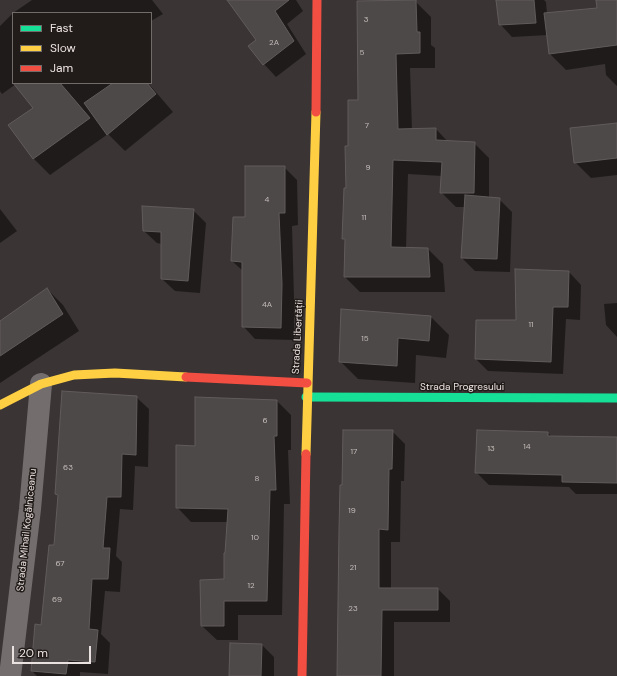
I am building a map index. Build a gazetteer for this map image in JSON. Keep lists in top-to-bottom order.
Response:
{
  "streets": {
    "street": ["Strada Libertății", "Strada Progresului", "Strada Mihail Kogălniceanu"]
  },
  "crossings": [
    ["Strada Libertății", "Strada Progresului"]
  ],
  "house_numbers": [
    "3",
    "2A",
    "5",
    "7",
    "9",
    "4",
    "11",
    "4A",
    "11",
    "15",
    "6",
    "14",
    "13",
    "17",
    "63",
    "8",
    "19",
    "10",
    "67",
    "21",
    "12",
    "69",
    "23"
  ],
  "legend": ["Fast", "Slow", "Jam"],
  "scale_bar": "20 m"
}
